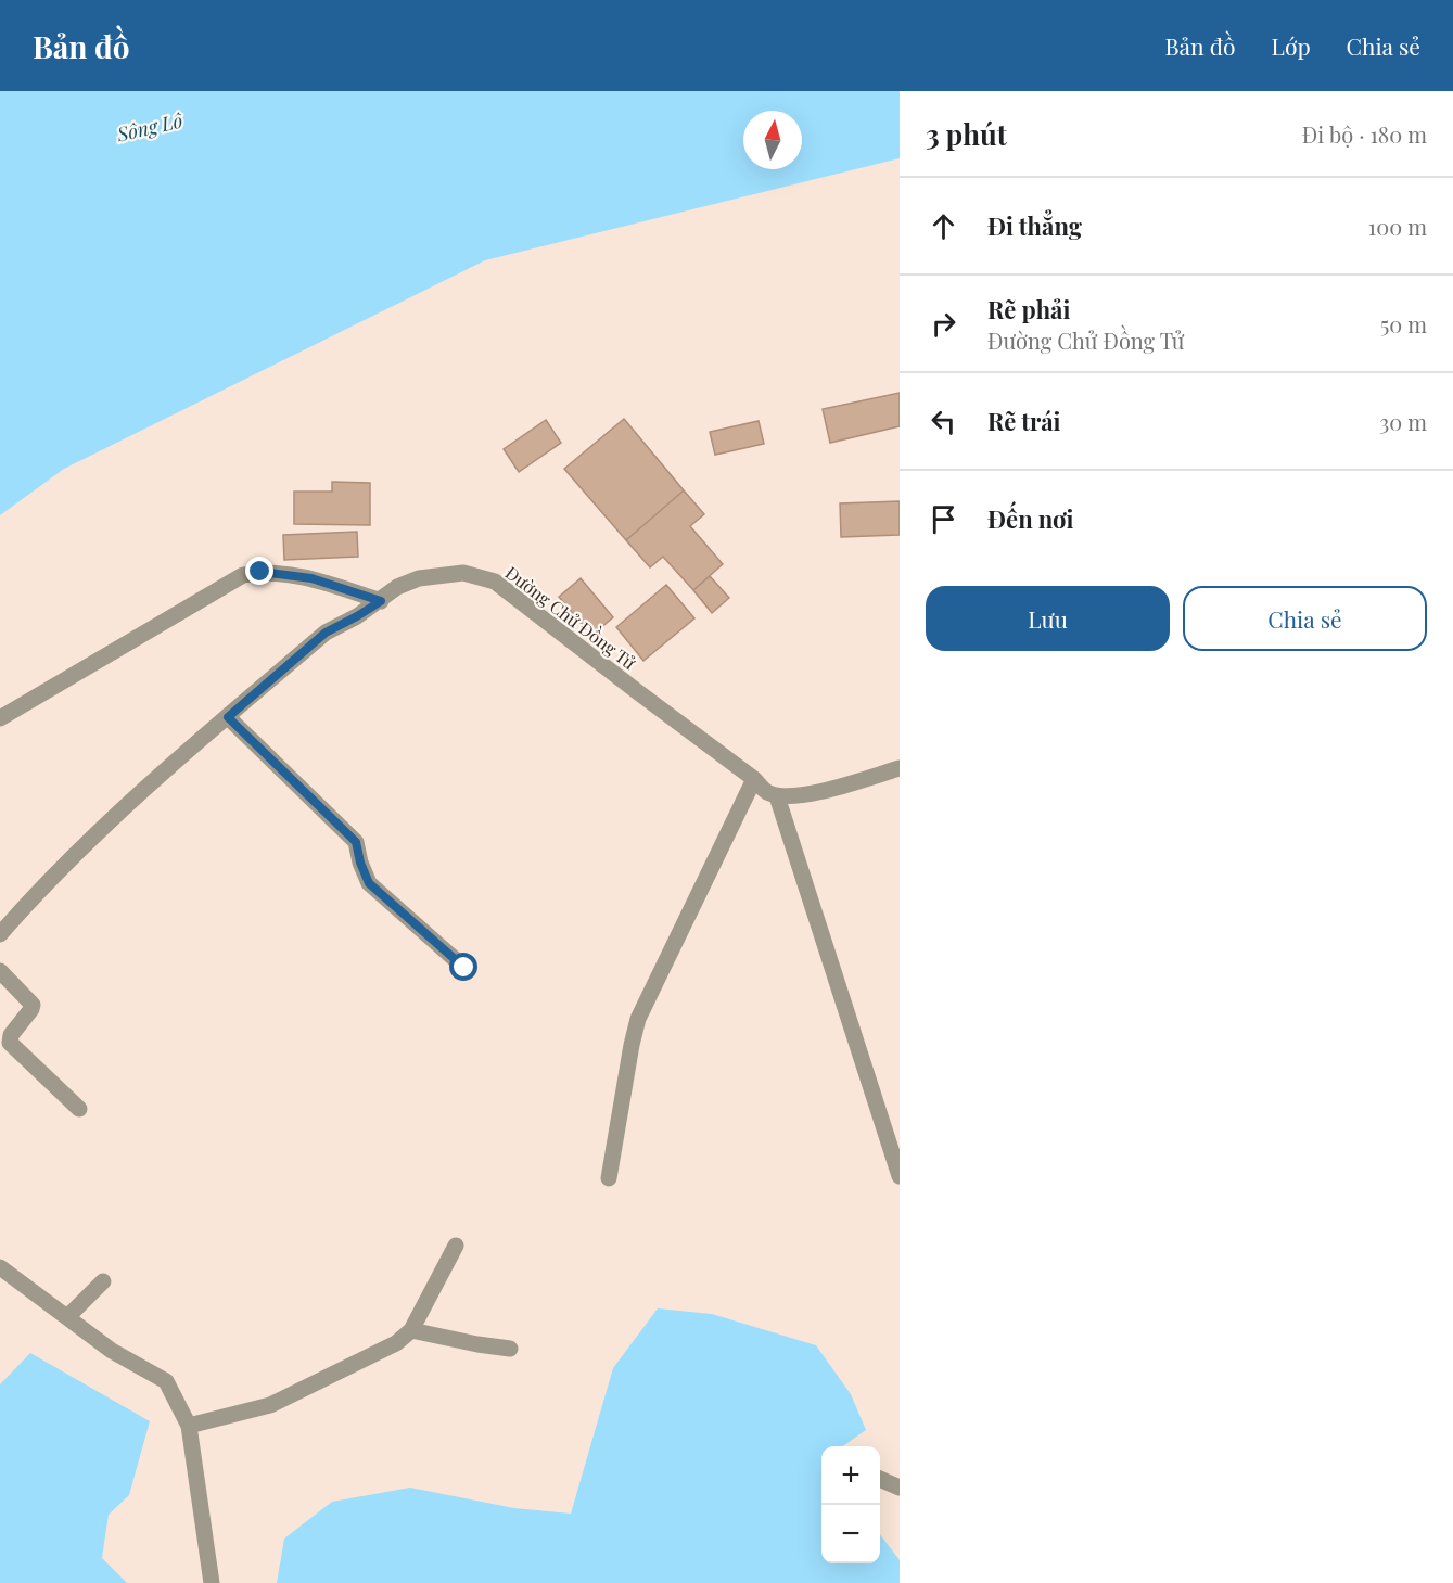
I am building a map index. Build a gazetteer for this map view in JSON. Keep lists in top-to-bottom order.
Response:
{
  "streets": {
    "street": ["Đường Chử Đồng Tử"]
  },
  "water": ["Sông Lô"],
  "north": "top",
  "page": {
    "header": "Bản đồ",
    "nav": ["Bản đồ", "Lớp", "Chia sẻ"],
    "heading": ["3 phút", "Đi bộ · 180 m"],
    "list": [
      ["Đi thẳng", "100 m"],
      ["Rẽ phải", "Đường Chử Đồng Tử", "50 m"],
      ["Rẽ trái", "30 m"],
      "Đến nơi"
    ],
    "buttons": ["Lưu", "Chia sẻ"],
    "map_buttons": ["+", "−"]
  }
}
